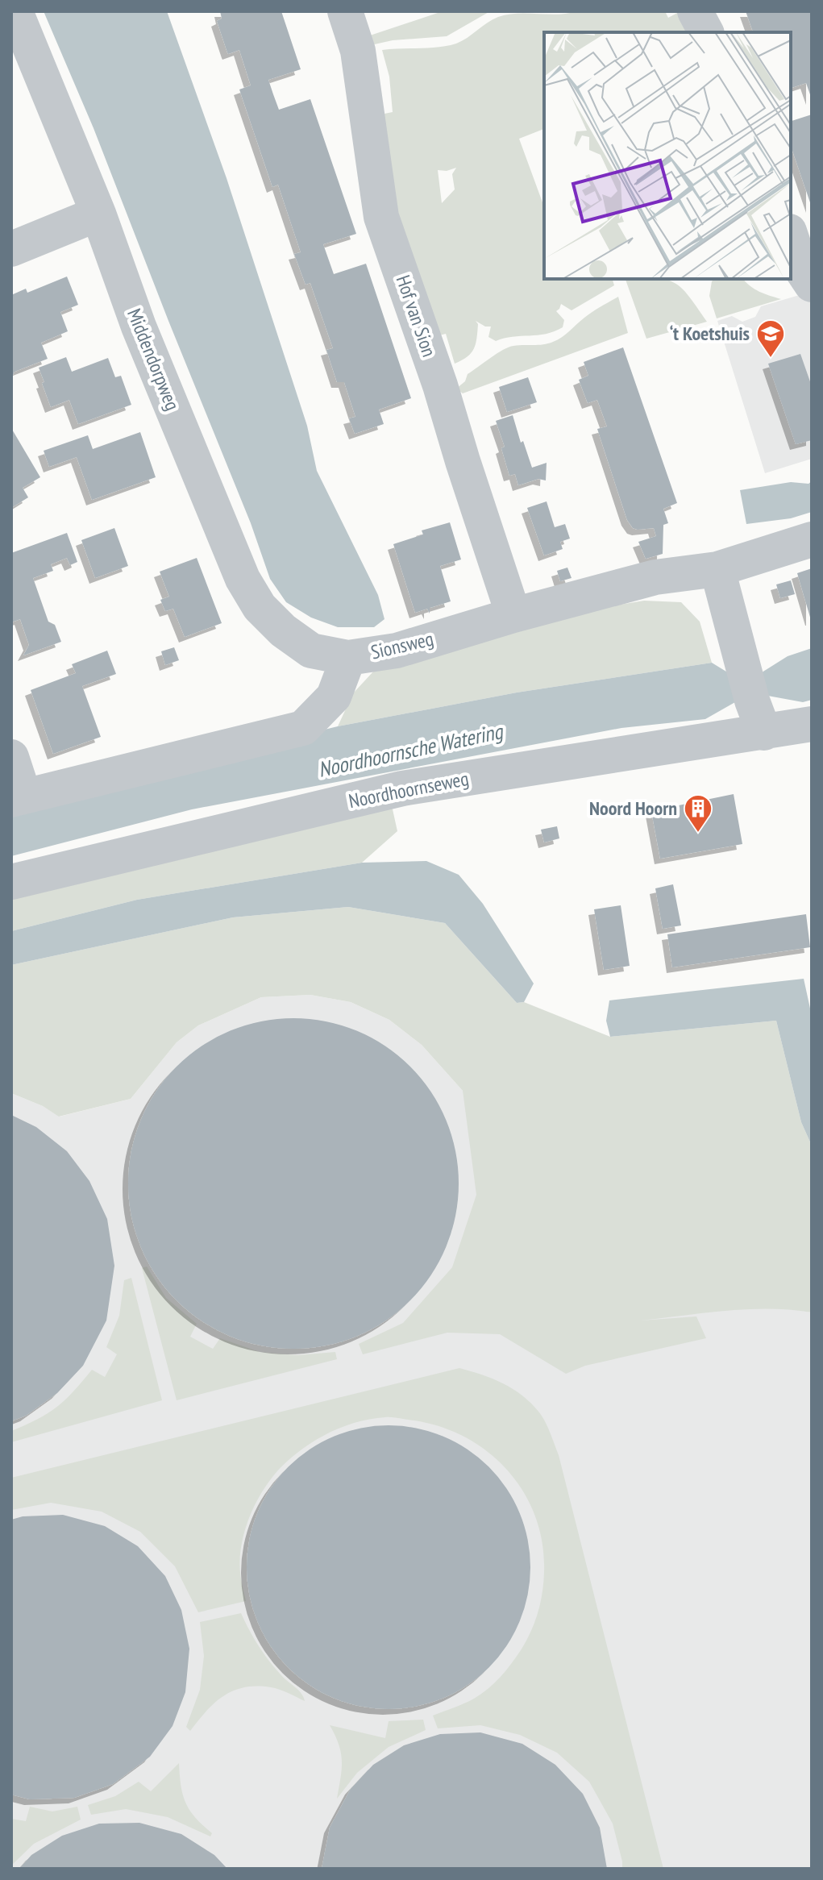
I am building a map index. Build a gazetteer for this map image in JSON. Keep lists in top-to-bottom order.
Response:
{
  "streets": {
    "street": [
      "Hof van Sion",
      "Middendorpweg",
      "Sionsweg",
      "Noordhoornseweg"
    ]
  },
  "crossings": [
    ["Hof van Sion", "Sionsweg"],
    ["Middendorpweg", "Sionsweg"]
  ],
  "water": ["Noordhoornsche Watering"],
  "places": {
    "school or university": ["‘t Koetshuis"],
    "building": ["Noord Hoorn"]
  }
}
